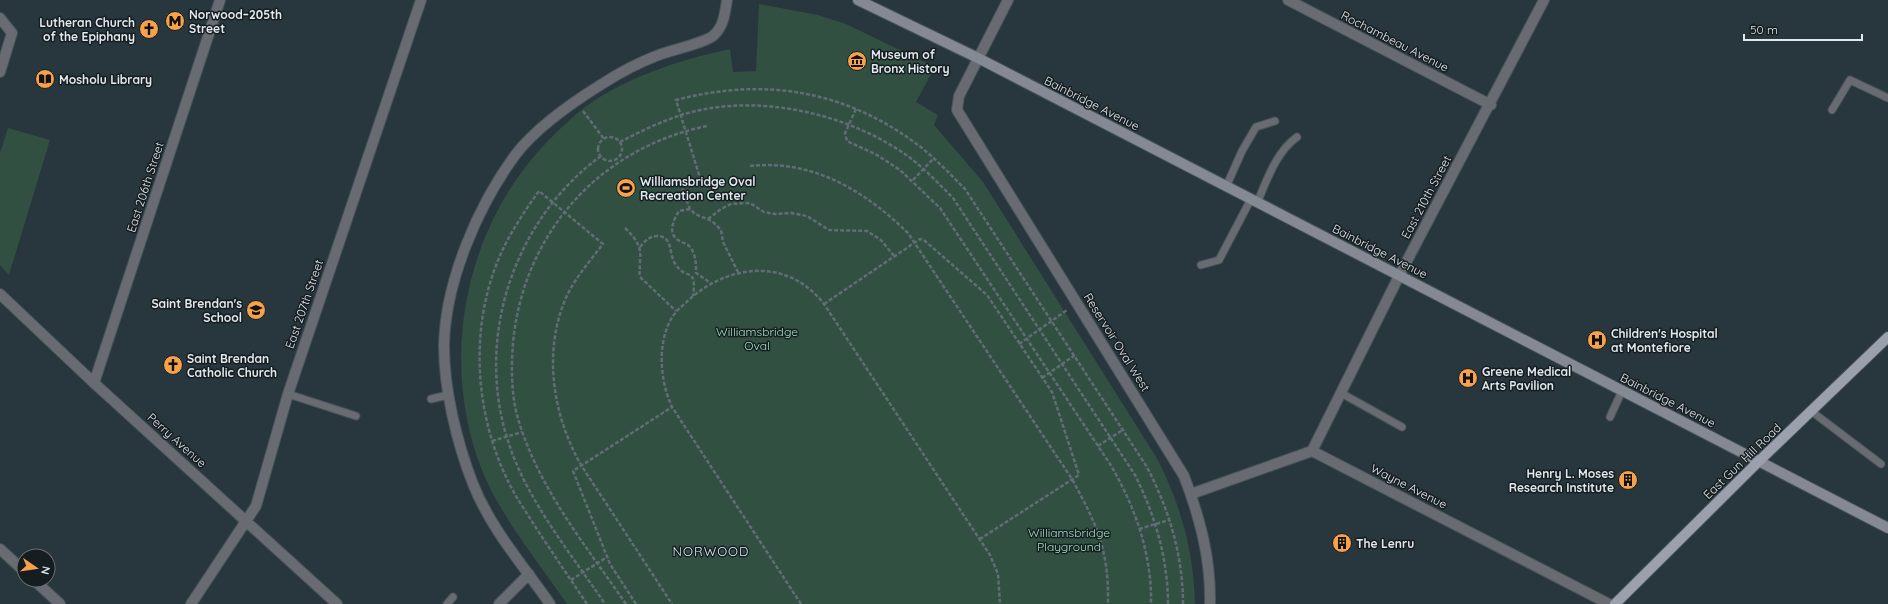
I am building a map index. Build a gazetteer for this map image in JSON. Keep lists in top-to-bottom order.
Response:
{
  "streets": {
    "main road": ["Bainbridge Avenue", "East Gun Hill Road"],
    "street": [
      "Rochambeau Avenue",
      "East 206th Street",
      "East 210th Street",
      "East 207th Street",
      "Reservoir Oval West",
      "Perry Avenue",
      "Wayne Avenue"
    ]
  },
  "crossings": [
    ["Rochambeau Avenue", "East 210th Street"],
    ["Bainbridge Avenue", "East 210th Street"],
    ["Bainbridge Avenue", "Reservoir Oval West"],
    ["Bainbridge Avenue", "East Gun Hill Road"],
    ["East 206th Street", "Perry Avenue"],
    ["East 210th Street", "Wayne Avenue"],
    ["East 207th Street", "Perry Avenue"]
  ],
  "districts": ["NORWOOD"],
  "parks": ["Williamsbridge Oval", "Williamsbridge Playground"],
  "places": {
    "metro station": ["Norwood–205th Street"],
    "church": ["Lutheran Church of the Epiphany", "Saint Brendan Catholic Church"],
    "museum": ["Museum of Bronx History"],
    "library": ["Mosholu Library"],
    "sports": ["Williamsbridge Oval Recreation Center"],
    "school or university": ["Saint Brendan's School"],
    "hospital": ["Children's Hospital at Montefiore", "Greene Medical Arts Pavilion"],
    "building": ["Henry L. Moses Research Institute", "The Lenru"]
  },
  "scale_bar": "50 m",
  "north": "right"
}
